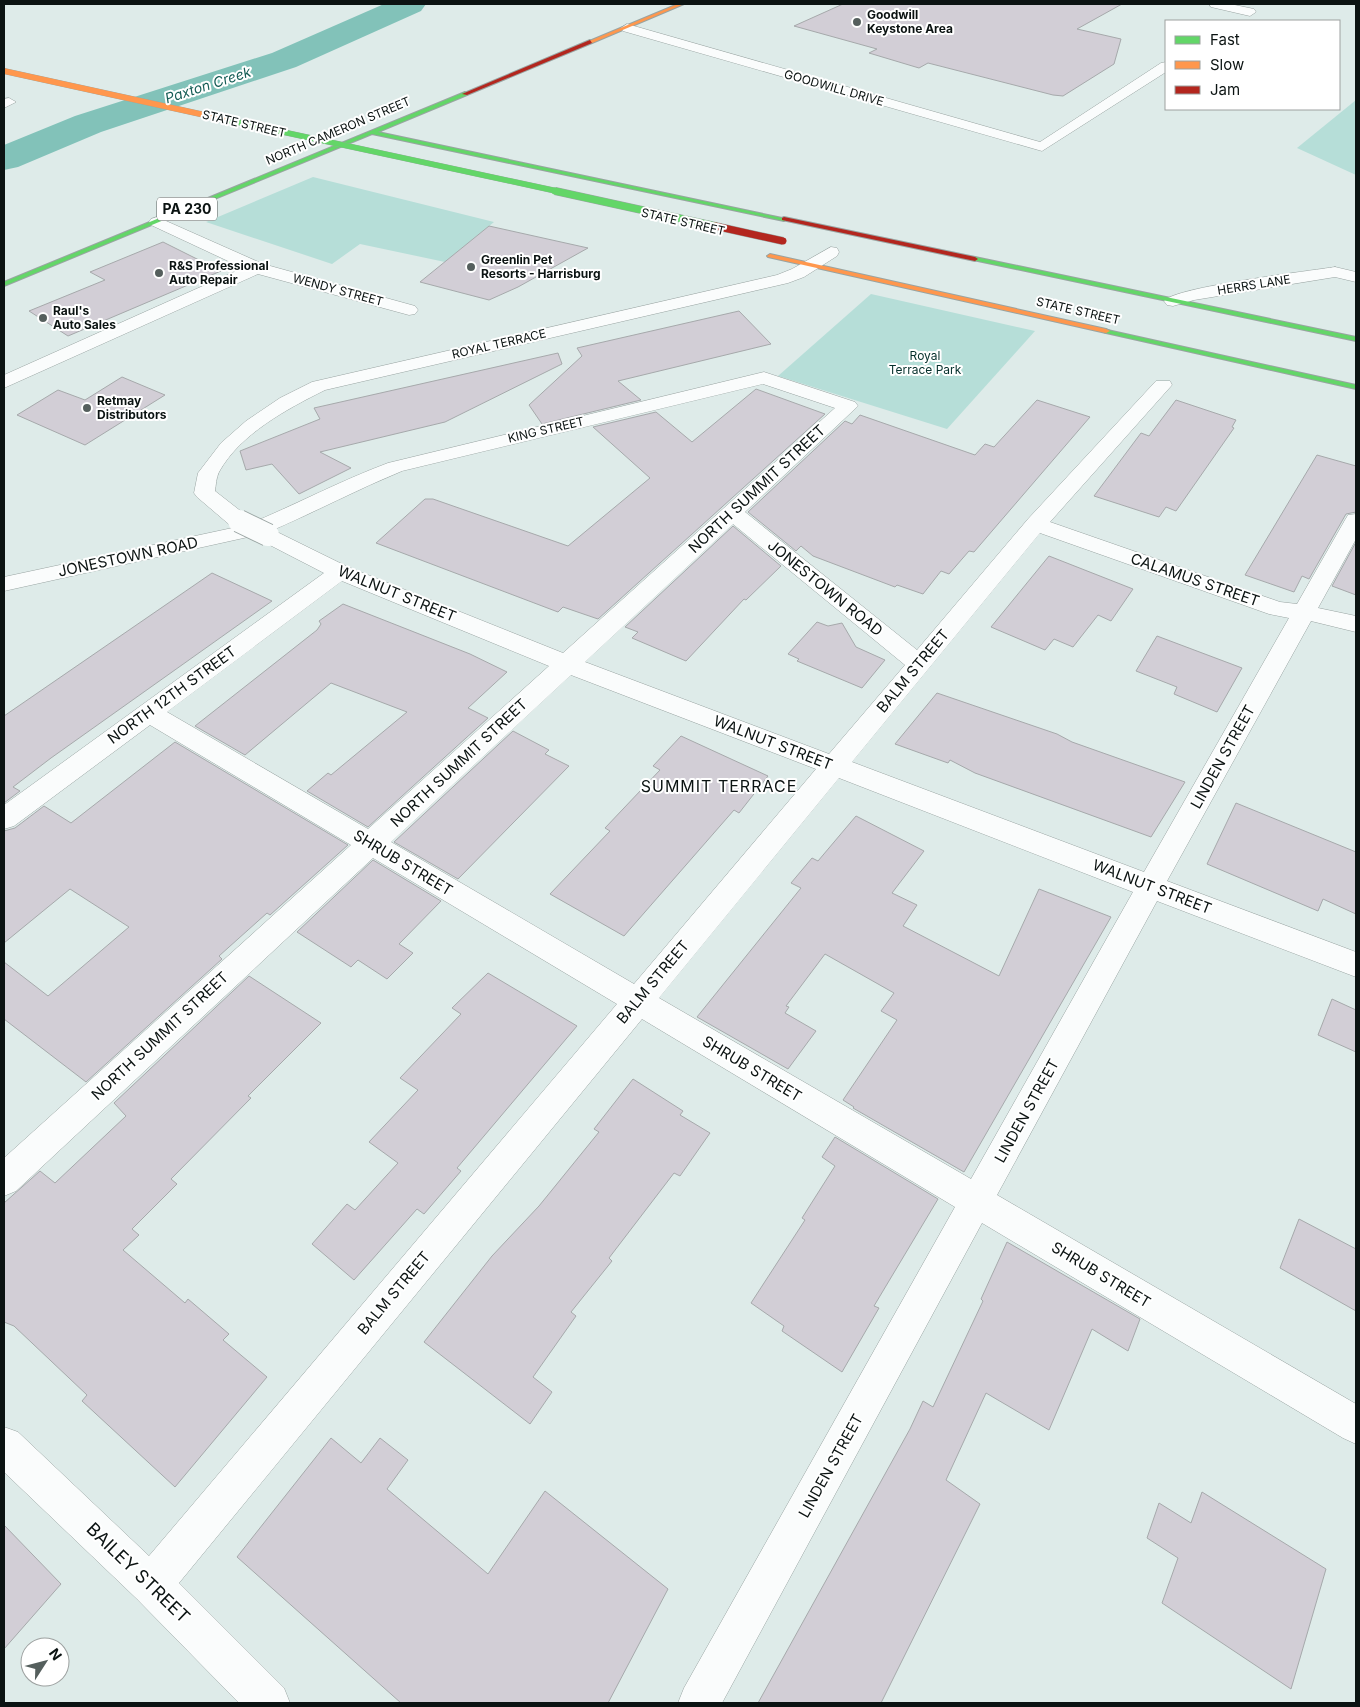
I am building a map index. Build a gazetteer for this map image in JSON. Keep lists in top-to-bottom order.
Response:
{
  "streets": {
    "main road": ["STATE STREET", "NORTH CAMERON STREET", "PA 230"],
    "street": [
      "GOODWILL DRIVE",
      "HERRS LANE",
      "WENDY STREET",
      "ROYAL TERRACE",
      "KING STREET",
      "NORTH SUMMIT STREET",
      "JONESTOWN ROAD",
      "CALAMUS STREET",
      "WALNUT STREET",
      "BALM STREET",
      "NORTH 12TH STREET",
      "LINDEN STREET",
      "SHRUB STREET",
      "BAILEY STREET"
    ]
  },
  "crossings": [
    ["GOODWILL DRIVE", "NORTH CAMERON STREET"],
    ["STATE STREET", "NORTH CAMERON STREET"],
    ["STATE STREET", "HERRS LANE"],
    ["STATE STREET", "ROYAL TERRACE"],
    ["NORTH CAMERON STREET", "WENDY STREET"],
    ["ROYAL TERRACE", "WALNUT STREET"],
    ["KING STREET", "NORTH SUMMIT STREET"],
    ["KING STREET", "JONESTOWN ROAD"],
    ["KING STREET", "WALNUT STREET"],
    ["NORTH SUMMIT STREET", "JONESTOWN ROAD"],
    ["NORTH SUMMIT STREET", "WALNUT STREET"],
    ["NORTH SUMMIT STREET", "SHRUB STREET"],
    ["JONESTOWN ROAD", "WALNUT STREET"],
    ["JONESTOWN ROAD", "BALM STREET"],
    ["CALAMUS STREET", "BALM STREET"],
    ["CALAMUS STREET", "LINDEN STREET"],
    ["WALNUT STREET", "BALM STREET"],
    ["WALNUT STREET", "NORTH 12TH STREET"],
    ["WALNUT STREET", "LINDEN STREET"],
    ["BALM STREET", "SHRUB STREET"],
    ["BALM STREET", "BAILEY STREET"],
    ["NORTH 12TH STREET", "SHRUB STREET"],
    ["LINDEN STREET", "SHRUB STREET"]
  ],
  "districts": ["SUMMIT TERRACE"],
  "water": ["Paxton Creek"],
  "parks": ["Royal Terrace Park"],
  "places": [
    "Goodwill Keystone Area",
    "Greenlin Pet Resorts - Harrisburg",
    "R&S Professional Auto Repair",
    "Raul's Auto Sales",
    "Retmay Distributors"
  ],
  "legend": ["Fast", "Slow", "Jam"],
  "north": "top right"
}
